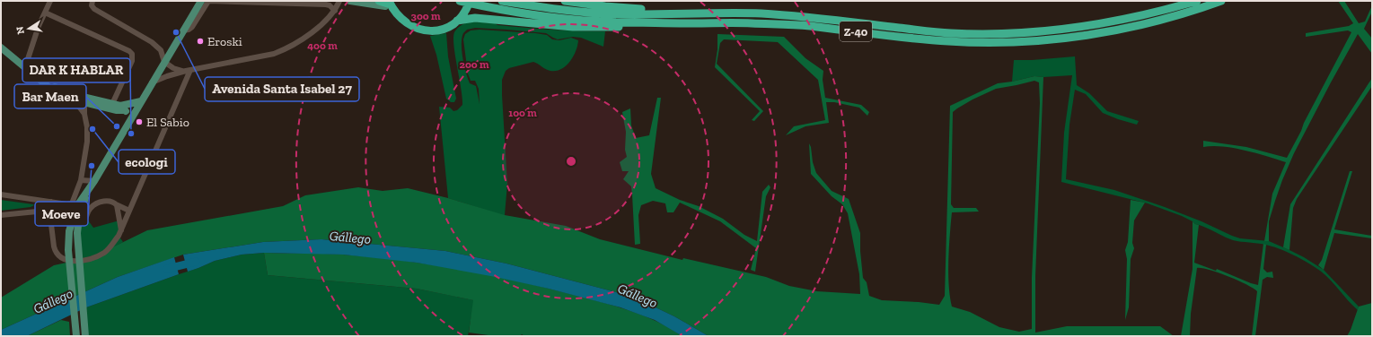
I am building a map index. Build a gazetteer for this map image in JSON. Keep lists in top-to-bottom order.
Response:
{
  "streets": {
    "highway": ["Z-40"]
  },
  "water": ["Gállego"],
  "places": [
    "Avenida Santa Isabel 27",
    "Eroski",
    "El Sabio",
    "Bar Maen",
    "ecologi",
    "DAR K HABLAR",
    "Moeve"
  ],
  "north": "left",
  "rings": [
    "300 m",
    "400 m",
    "200 m",
    "100 m"
  ]
}
